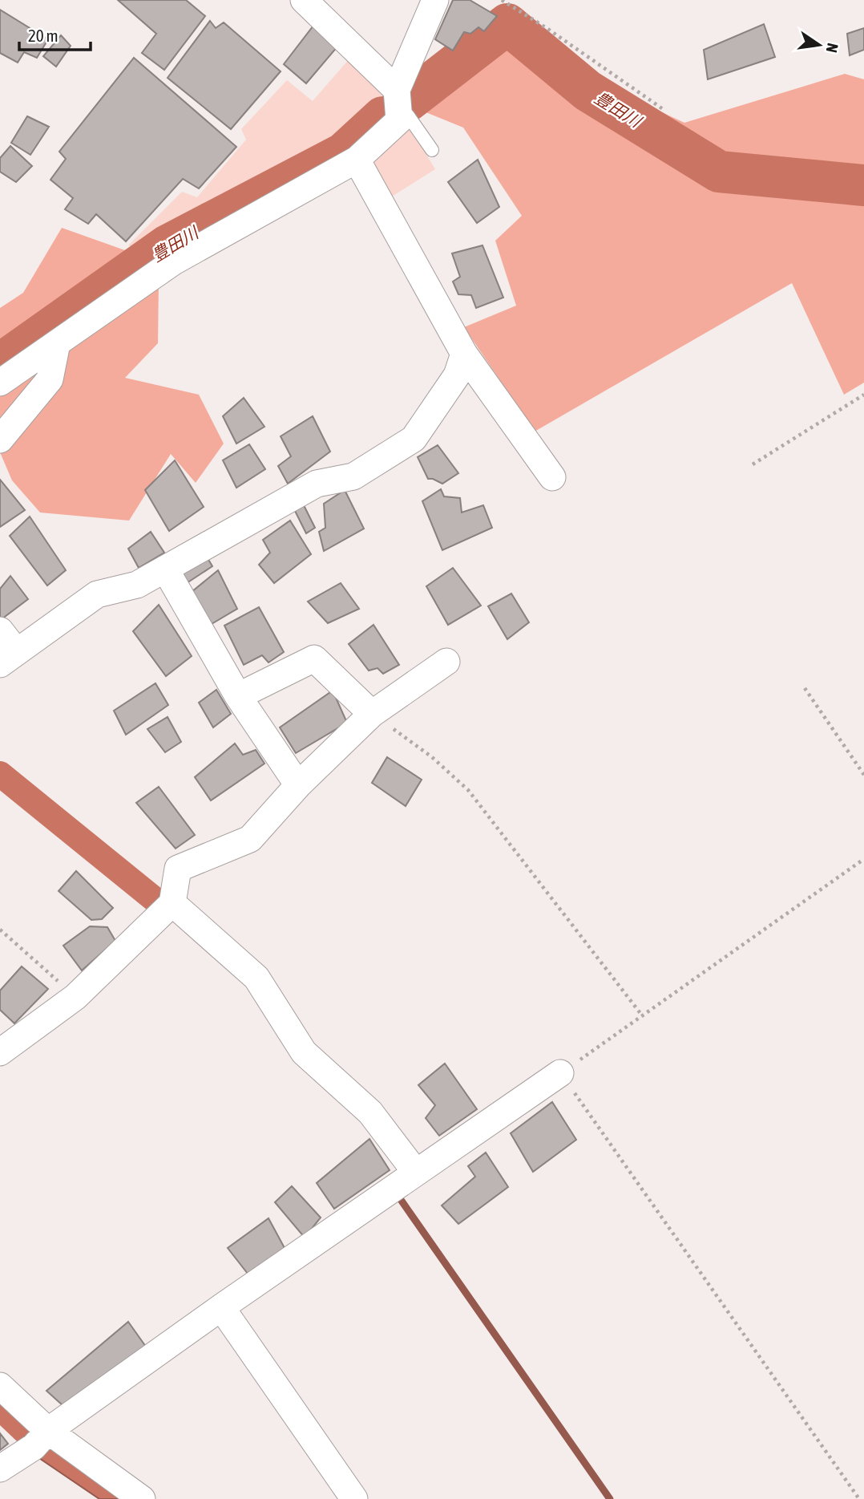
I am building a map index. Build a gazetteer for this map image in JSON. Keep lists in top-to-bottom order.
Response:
{
  "water": ["豊田川"],
  "scale_bar": "20 m",
  "north": "right"
}
